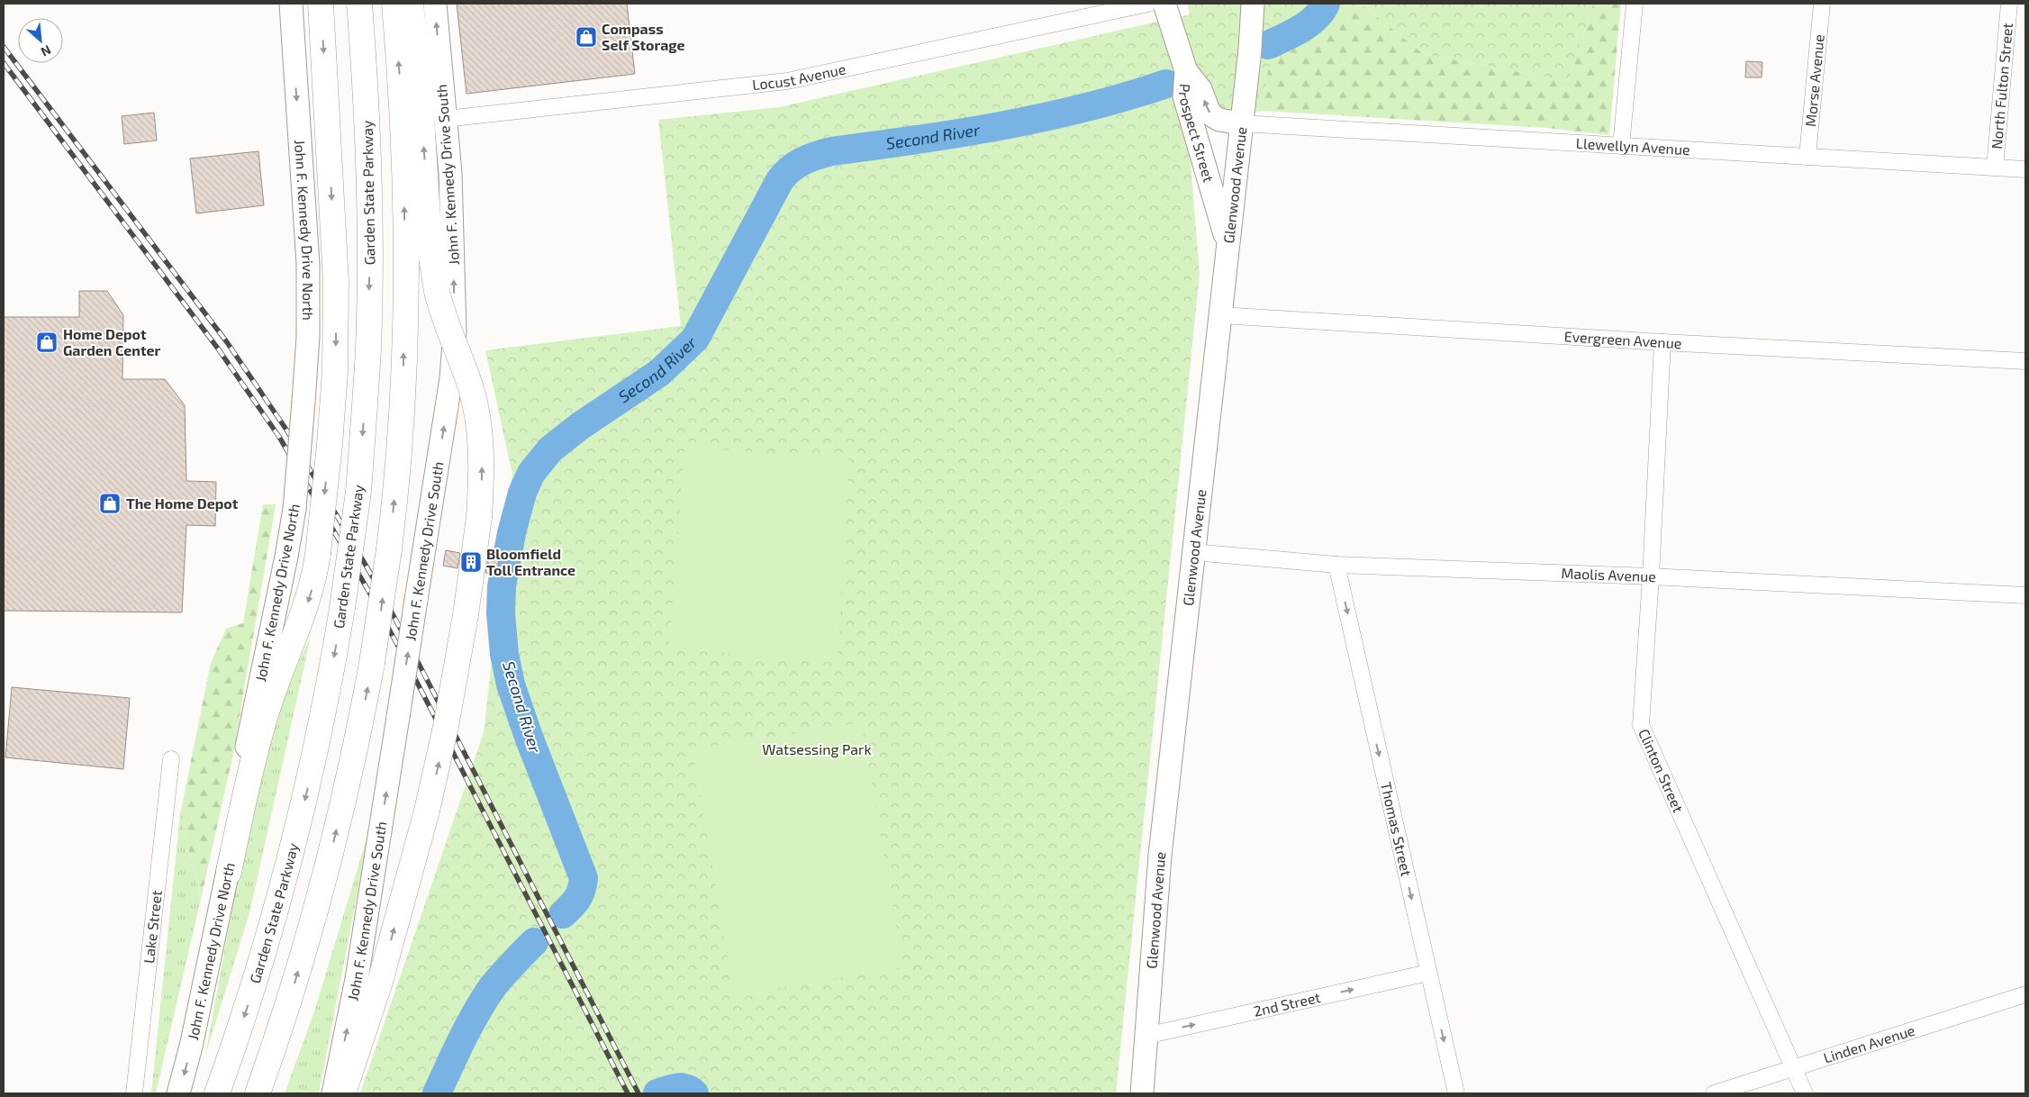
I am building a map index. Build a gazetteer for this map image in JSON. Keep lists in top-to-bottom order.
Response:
{
  "streets": {
    "highway": ["Garden State Parkway"],
    "main road": [
      "Prospect Street",
      "John F. Kennedy Drive South",
      "Glenwood Avenue",
      "John F. Kennedy Drive North"
    ],
    "street": [
      "Locust Avenue",
      "Morse Avenue",
      "North Fulton Street",
      "Llewellyn Avenue",
      "Evergreen Avenue",
      "Maolis Avenue",
      "Clinton Street",
      "Thomas Street",
      "Lake Street",
      "2nd Street",
      "Linden Avenue"
    ]
  },
  "crossings": [
    ["Locust Avenue", "John F. Kennedy Drive South"],
    ["Morse Avenue", "Llewellyn Avenue"],
    ["North Fulton Street", "Llewellyn Avenue"],
    ["Prospect Street", "Llewellyn Avenue"],
    ["Prospect Street", "Glenwood Avenue"],
    ["Llewellyn Avenue", "Glenwood Avenue"],
    ["Glenwood Avenue", "Evergreen Avenue"],
    ["Glenwood Avenue", "Maolis Avenue"],
    ["Glenwood Avenue", "2nd Street"],
    ["Evergreen Avenue", "Clinton Street"],
    ["Maolis Avenue", "Clinton Street"],
    ["Maolis Avenue", "Thomas Street"],
    ["Clinton Street", "Linden Avenue"],
    ["Thomas Street", "2nd Street"]
  ],
  "one_way": [
    "John F. Kennedy Drive South",
    "John F. Kennedy Drive North",
    "Thomas Street",
    "2nd Street"
  ],
  "water": ["Second River"],
  "parks": ["Watsessing Park"],
  "places": {
    "shop": ["Compass Self Storage", "Home Depot Garden Center", "The Home Depot"],
    "building": ["Bloomfield Toll Entrance"]
  },
  "north": "bottom right"
}
